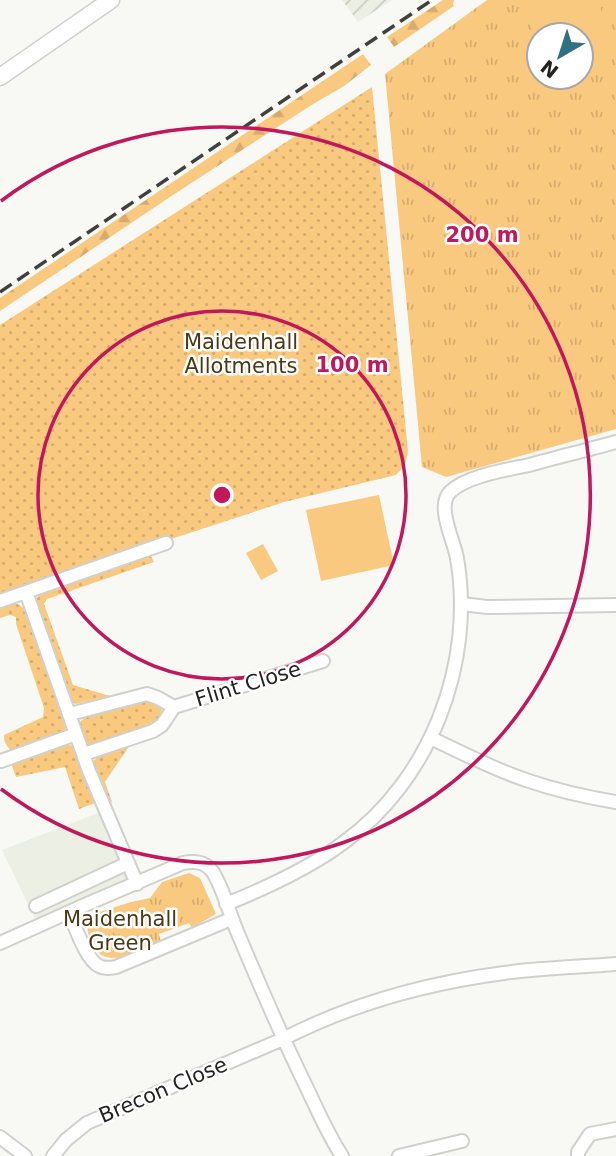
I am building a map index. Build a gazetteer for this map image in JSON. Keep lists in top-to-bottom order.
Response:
{
  "streets": {
    "street": ["Flint Close", "Brecon Close"]
  },
  "parks": ["Maidenhall Allotments", "Maidenhall Green"],
  "north": "bottom left",
  "rings": ["200 m", "100 m"]
}
